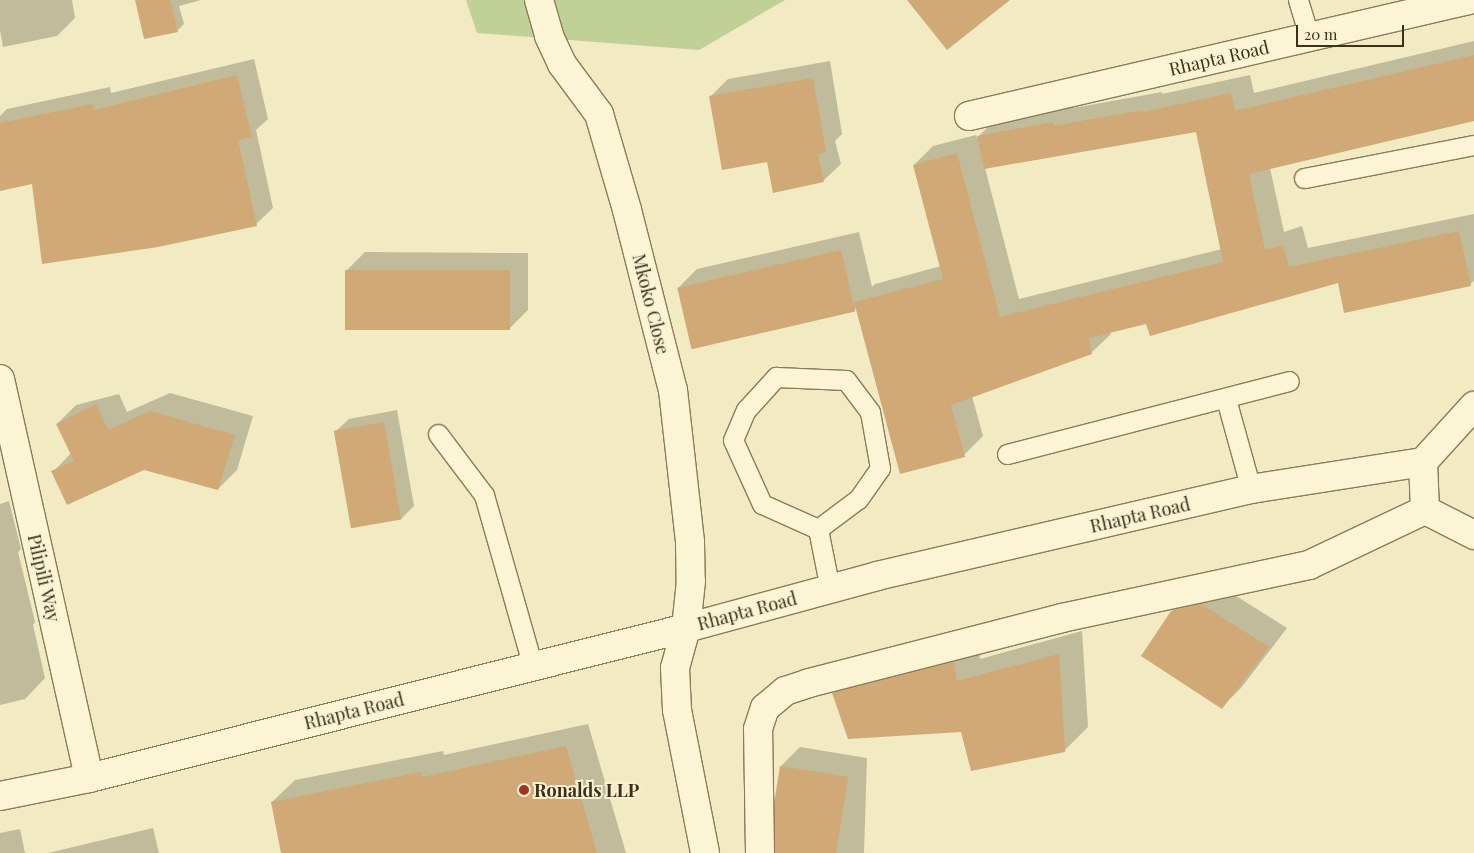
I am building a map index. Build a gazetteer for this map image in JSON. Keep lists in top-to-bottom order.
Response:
{
  "streets": {
    "street": ["Rhapta Road", "Mkoko Close", "Pilipili Way"]
  },
  "crossings": [
    ["Rhapta Road", "Mkoko Close"],
    ["Rhapta Road", "Pilipili Way"]
  ],
  "places": ["Ronalds LLP"],
  "scale_bar": "20 m"
}
